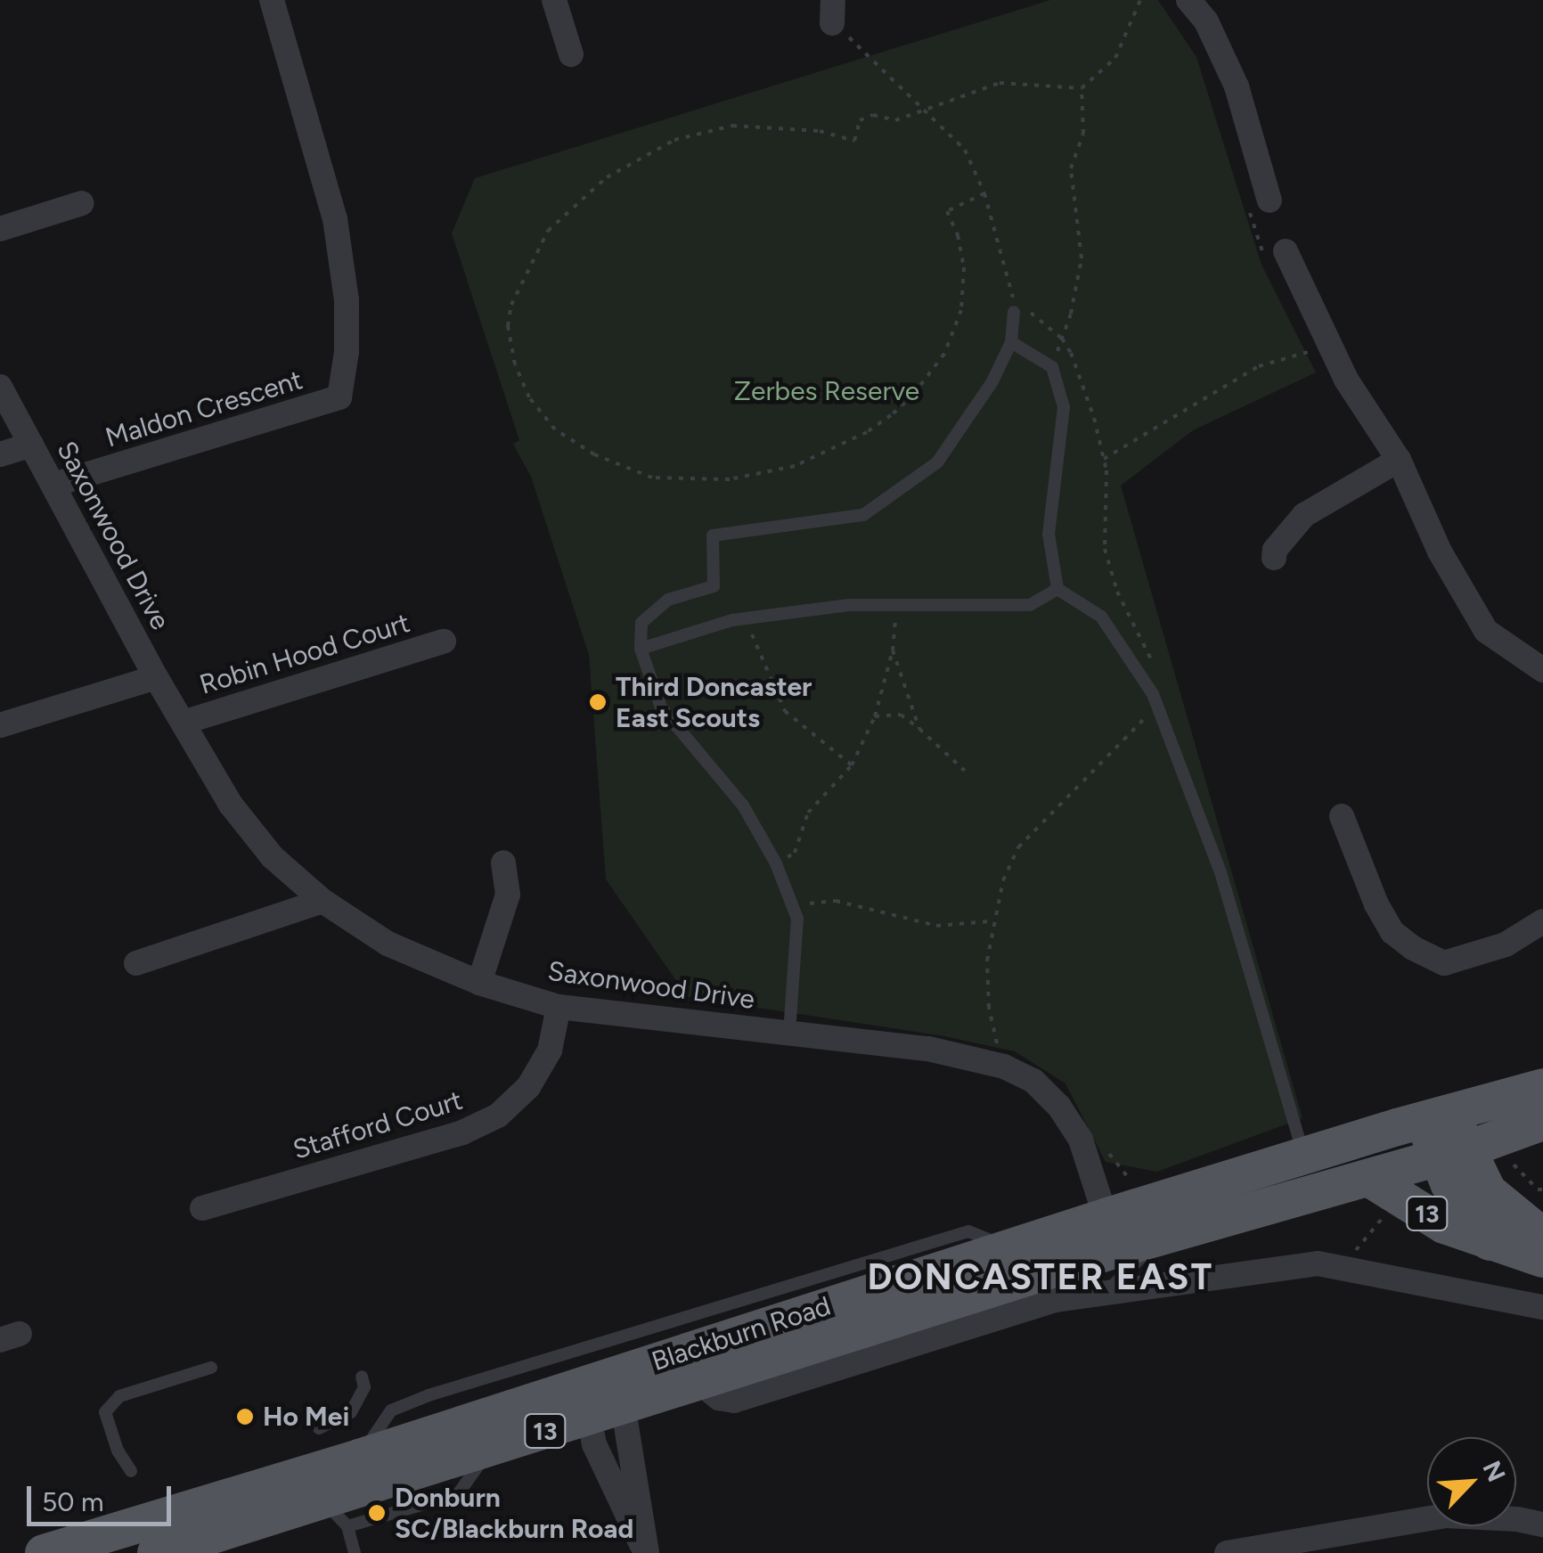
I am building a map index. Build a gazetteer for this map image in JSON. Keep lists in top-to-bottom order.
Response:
{
  "streets": {
    "main road": ["13", "Blackburn Road"],
    "street": [
      "Maldon Crescent",
      "Saxonwood Drive",
      "Robin Hood Court",
      "Stafford Court"
    ]
  },
  "crossings": [
    ["Maldon Crescent", "Saxonwood Drive"],
    ["Saxonwood Drive", "Robin Hood Court"],
    ["Saxonwood Drive", "Stafford Court"],
    ["Saxonwood Drive", "Blackburn Road"],
    ["13", "Blackburn Road"]
  ],
  "districts": ["DONCASTER EAST"],
  "parks": ["Zerbes Reserve"],
  "places": ["Third Doncaster East Scouts", "Ho Mei", "Donburn SC/Blackburn Road"],
  "scale_bar": "50 m",
  "north": "top right"
}
